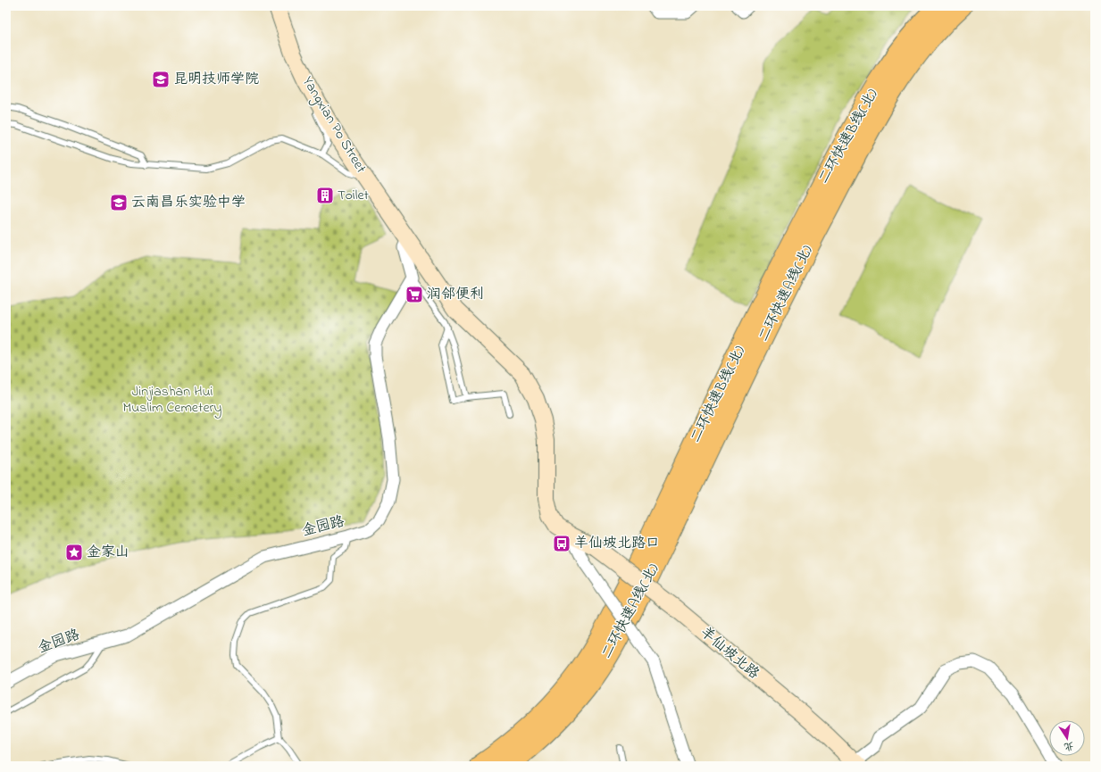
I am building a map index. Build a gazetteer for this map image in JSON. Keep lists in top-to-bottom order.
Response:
{
  "streets": {
    "highway": ["二环快速B线(北)", "二环快速A线(北)"],
    "street": ["Yangxian Po Street", "金园路", "羊仙坡北路"]
  },
  "crossings": [
    ["Yangxian Po Street", "羊仙坡北路"]
  ],
  "parks": ["Jinjiashan Hui Muslim Cemetery"],
  "places": {
    "school or university": ["昆明技师学院", "云南昌乐实验中学"],
    "building": ["Toilet"],
    "supermarket": ["润邻便利"],
    "bus stop": ["羊仙坡北路口"],
    "place": ["金家山"]
  },
  "north": "bottom"
}
